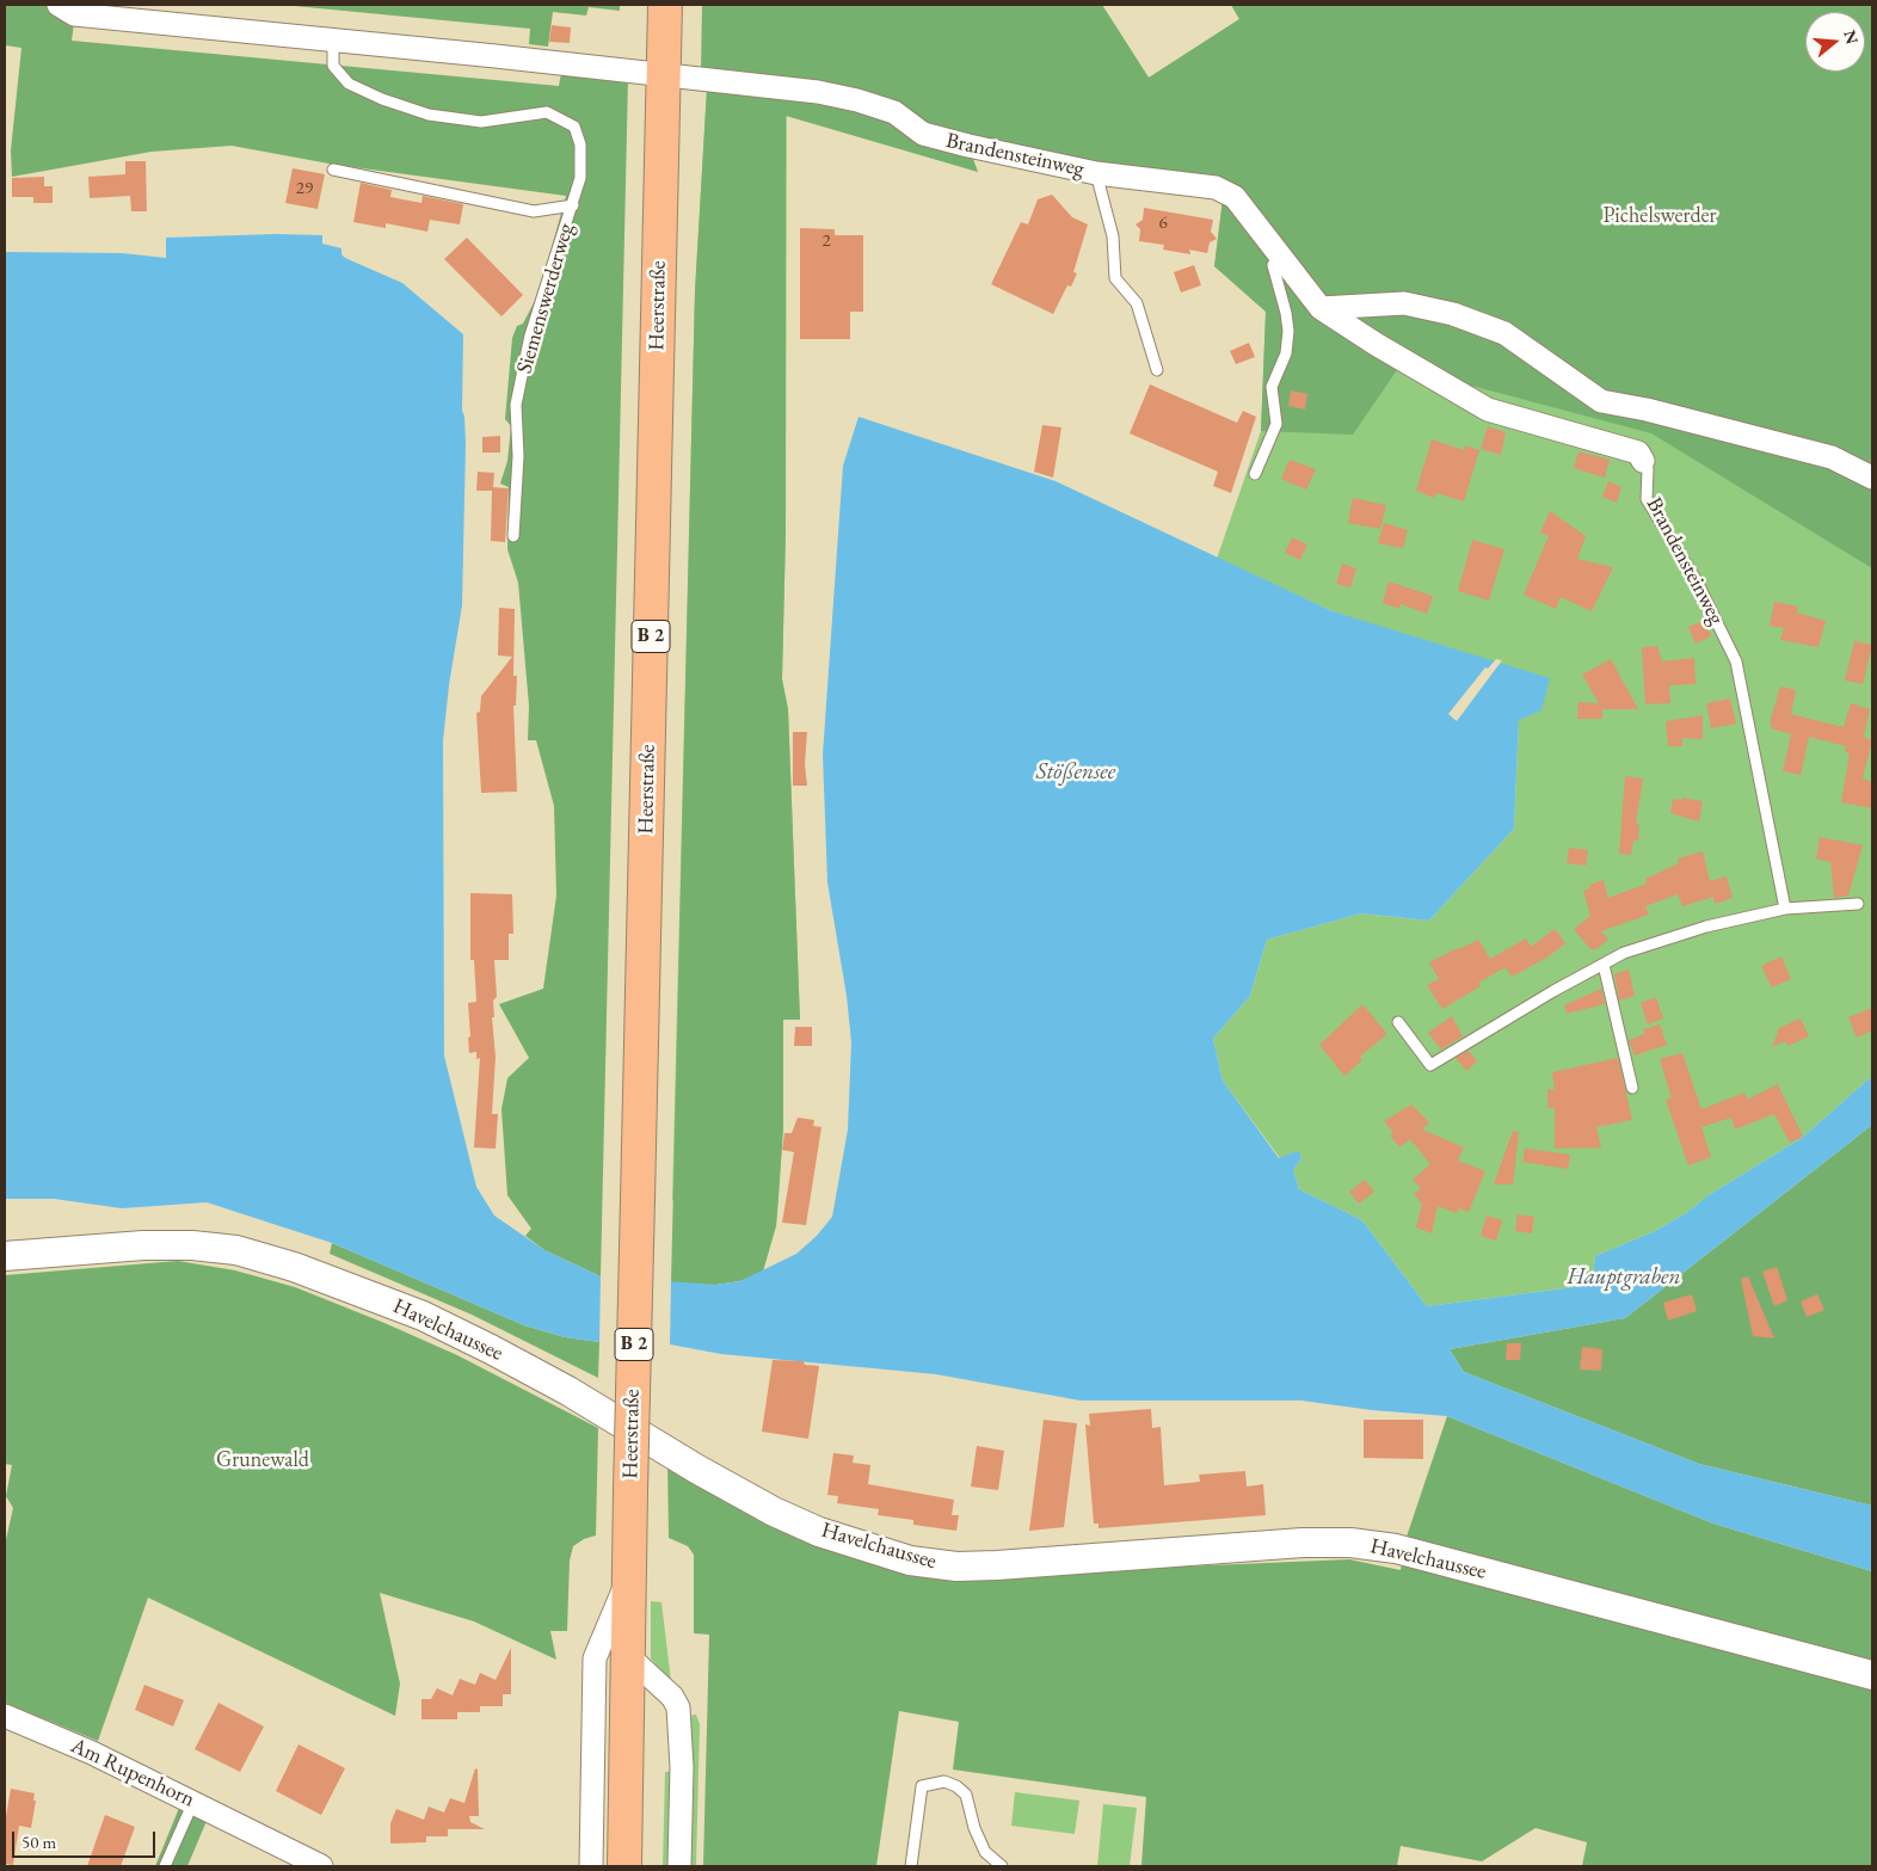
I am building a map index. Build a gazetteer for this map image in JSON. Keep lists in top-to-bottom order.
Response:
{
  "streets": {
    "main road": ["Heerstraße", "B 2"],
    "street": ["Brandensteinweg", "Havelchaussee", "Am Rupenhorn"],
    "lane": ["Siemenswerderweg"]
  },
  "crossings": [
    ["Brandensteinweg", "Heerstraße"]
  ],
  "water": ["Stößensee", "Hauptgraben"],
  "parks": ["Pichelswerder", "Grunewald"],
  "house_numbers": ["29", "6", "2"],
  "scale_bar": "50 m",
  "north": "right"
}
